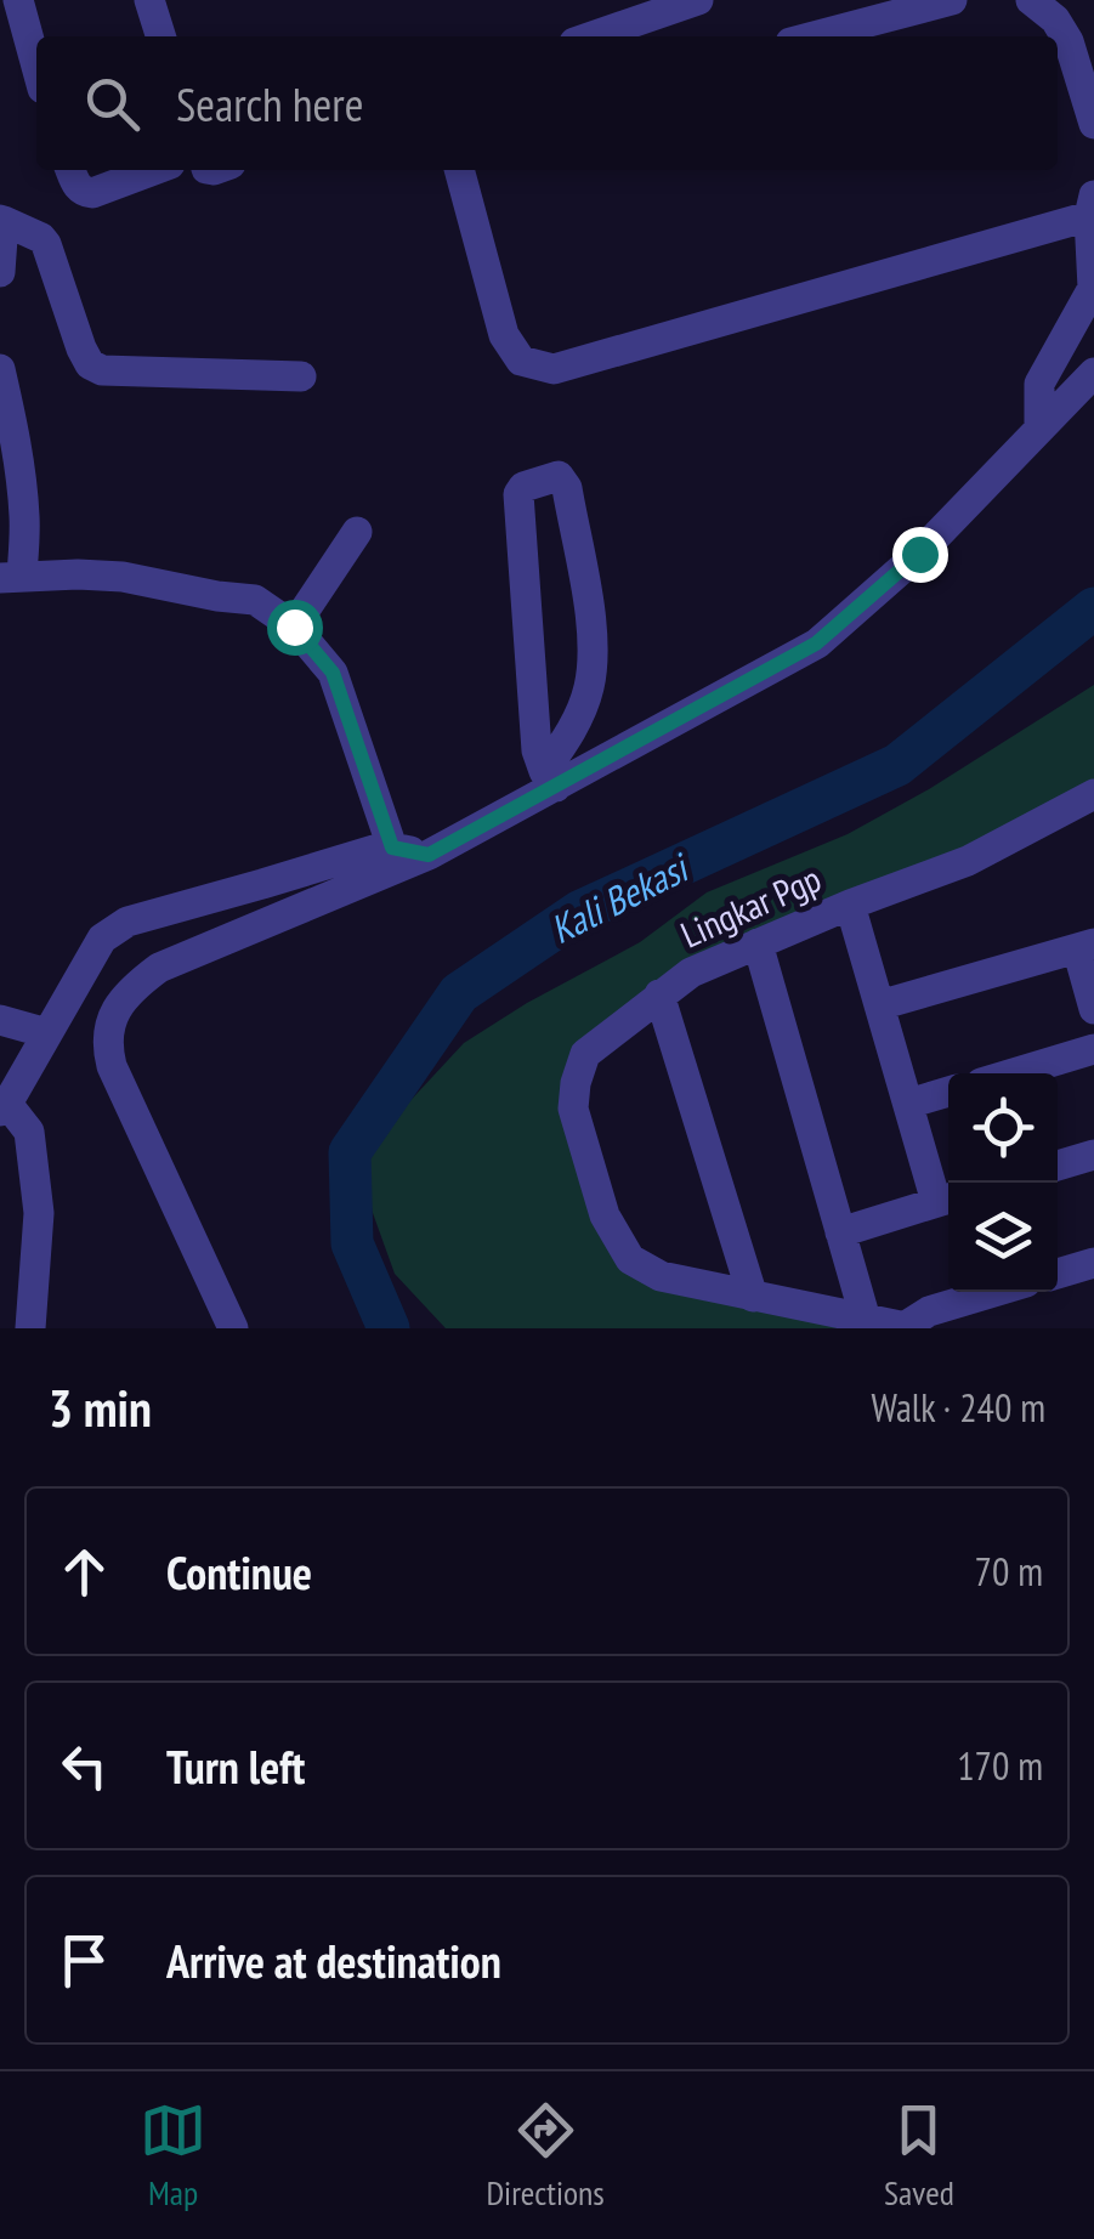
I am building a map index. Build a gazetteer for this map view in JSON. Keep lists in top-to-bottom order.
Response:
{
  "streets": {
    "street": ["Lingkar Pgp"]
  },
  "water": ["Kali Bekasi"],
  "page": {
    "search": "Search here",
    "heading": ["3 min", "Walk · 240 m"],
    "list": [
      ["Continue", "70 m"],
      ["Turn left", "170 m"],
      "Arrive at destination"
    ],
    "nav": ["Map", "Directions", "Saved"]
  }
}
